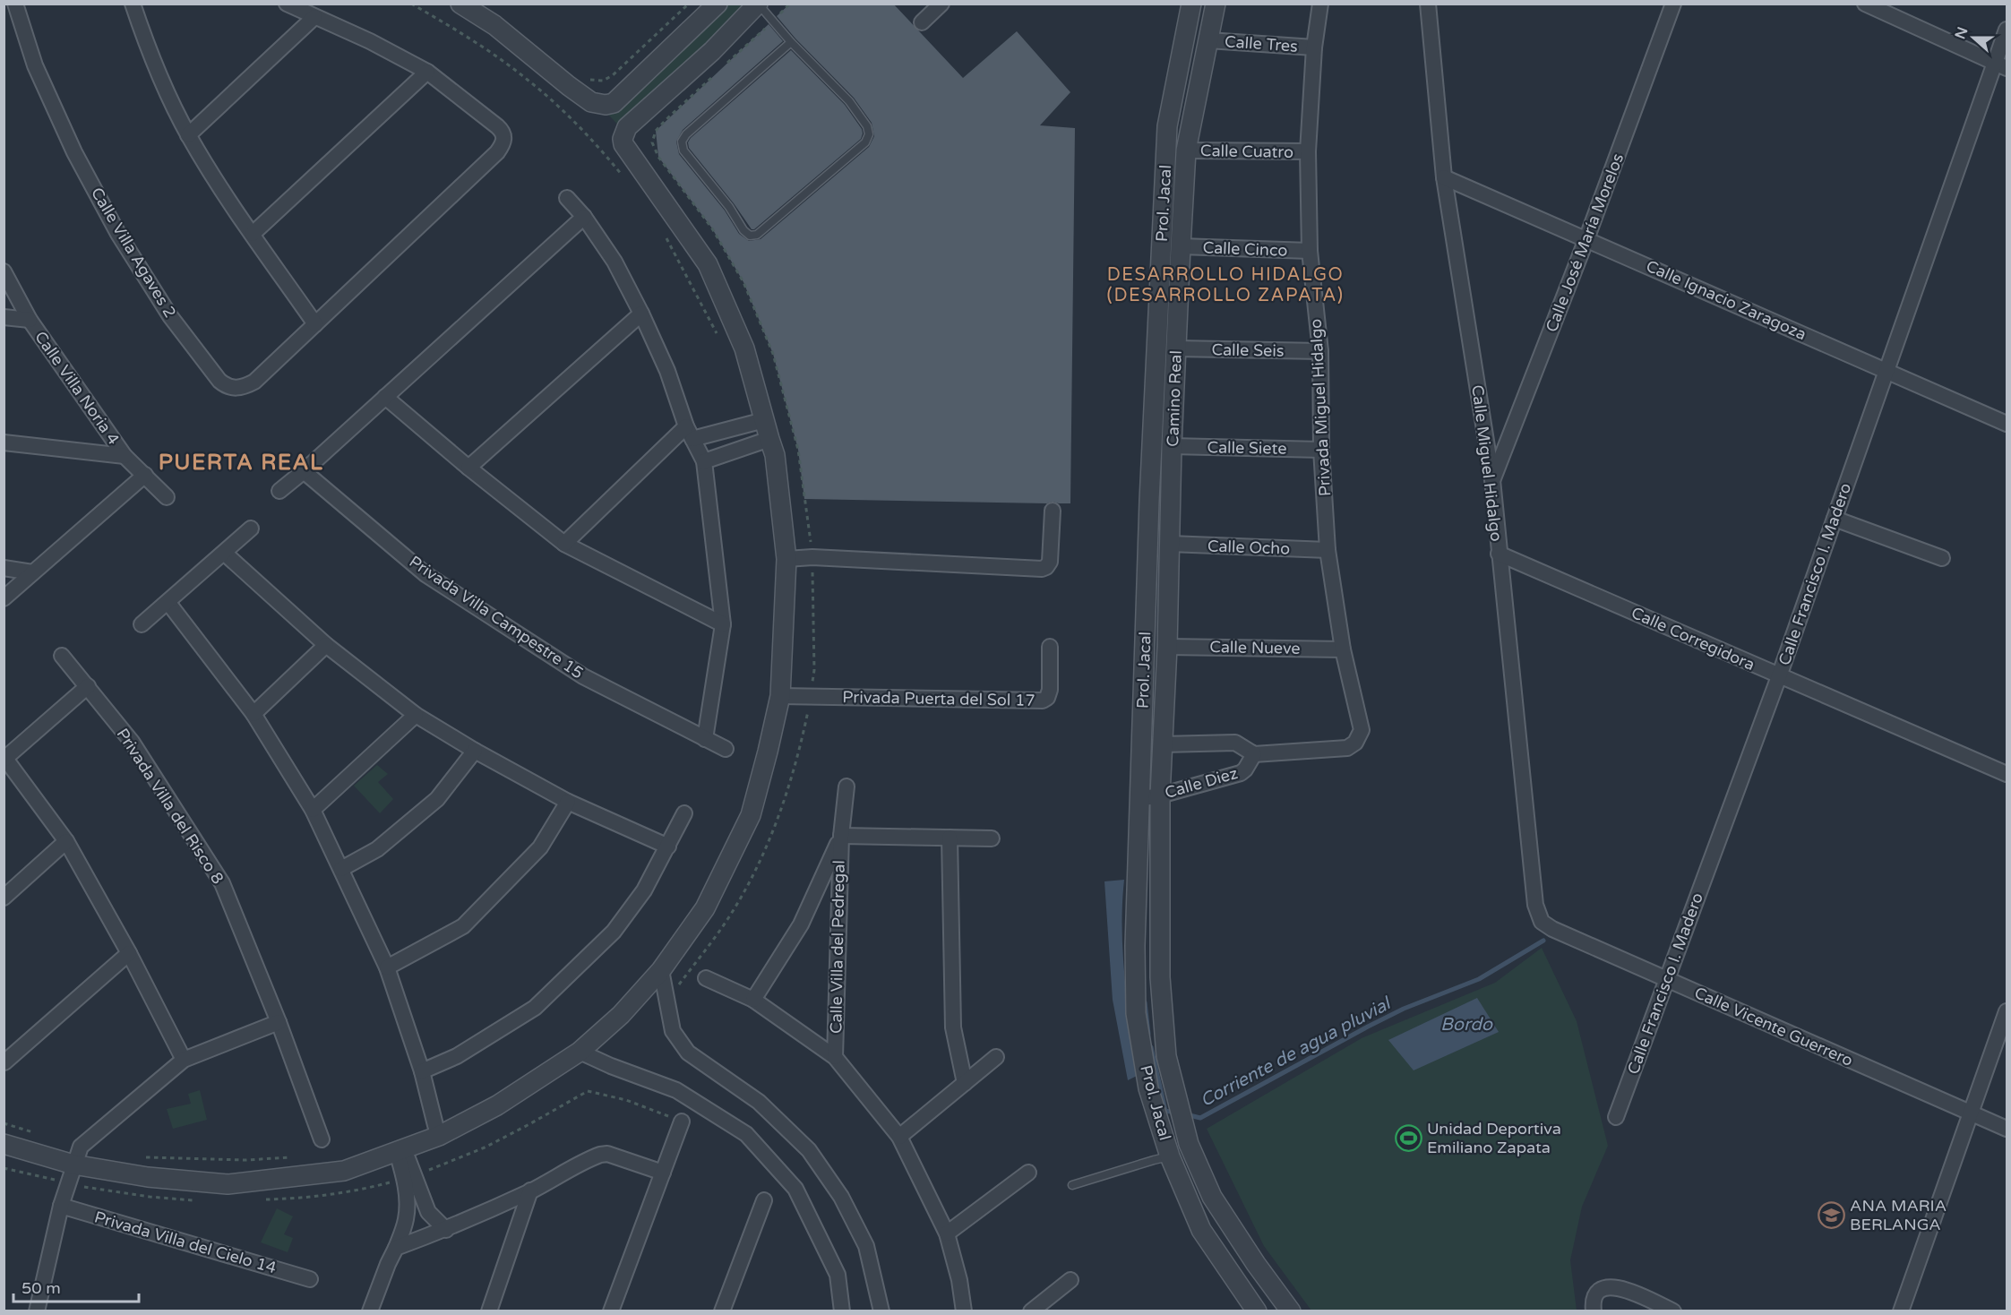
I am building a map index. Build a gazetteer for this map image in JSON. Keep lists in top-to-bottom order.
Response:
{
  "streets": {
    "street": [
      "Calle Tres",
      "Calle Cuatro",
      "Prol. Jacal",
      "Calle José María Morelos",
      "Calle Cinco",
      "Calle Villa Agaves 2",
      "Calle Ignacio Zaragoza",
      "Calle Seis",
      "Calle Villa Noria 4",
      "Camino Real",
      "Privada Miguel Hidalgo",
      "Calle Siete",
      "Calle Miguel Hidalgo",
      "Calle Ocho",
      "Calle Francisco I. Madero",
      "Privada Villa Campestre 15",
      "Calle Corregidora",
      "Calle Nueve",
      "Privada Puerta del Sol 17",
      "Calle Diez",
      "Privada Villa del Risco 8",
      "Calle Villa del Pedregal",
      "Calle Vicente Guerrero",
      "Privada Villa del Cielo 14"
    ]
  },
  "crossings": [
    ["Calle Tres", "Camino Real"],
    ["Calle Tres", "Privada Miguel Hidalgo"],
    ["Calle Cuatro", "Camino Real"],
    ["Calle Cuatro", "Privada Miguel Hidalgo"],
    ["Prol. Jacal", "Camino Real"],
    ["Prol. Jacal", "Calle Diez"],
    ["Calle José María Morelos", "Calle Ignacio Zaragoza"],
    ["Calle José María Morelos", "Calle Miguel Hidalgo"],
    ["Calle Cinco", "Camino Real"],
    ["Calle Cinco", "Privada Miguel Hidalgo"],
    ["Calle Ignacio Zaragoza", "Calle Miguel Hidalgo"],
    ["Calle Ignacio Zaragoza", "Calle Francisco I. Madero"],
    ["Calle Seis", "Camino Real"],
    ["Calle Seis", "Privada Miguel Hidalgo"],
    ["Camino Real", "Calle Siete"],
    ["Camino Real", "Calle Ocho"],
    ["Camino Real", "Calle Nueve"],
    ["Camino Real", "Calle Diez"],
    ["Privada Miguel Hidalgo", "Calle Siete"],
    ["Privada Miguel Hidalgo", "Calle Ocho"],
    ["Privada Miguel Hidalgo", "Calle Nueve"],
    ["Privada Miguel Hidalgo", "Calle Diez"],
    ["Calle Miguel Hidalgo", "Calle Corregidora"],
    ["Calle Miguel Hidalgo", "Calle Vicente Guerrero"],
    ["Calle Francisco I. Madero", "Calle Corregidora"],
    ["Calle Francisco I. Madero", "Calle Vicente Guerrero"]
  ],
  "districts": ["DESARROLLO HIDALGO (DESARROLLO ZAPATA)", "PUERTA REAL"],
  "water": ["Bordo", "Corriente de agua pluvial"],
  "places": {
    "sports": ["Unidad Deportiva Emiliano Zapata"],
    "school or university": ["ANA MARIA BERLANGA"]
  },
  "scale_bar": "50 m",
  "north": "left"
}
